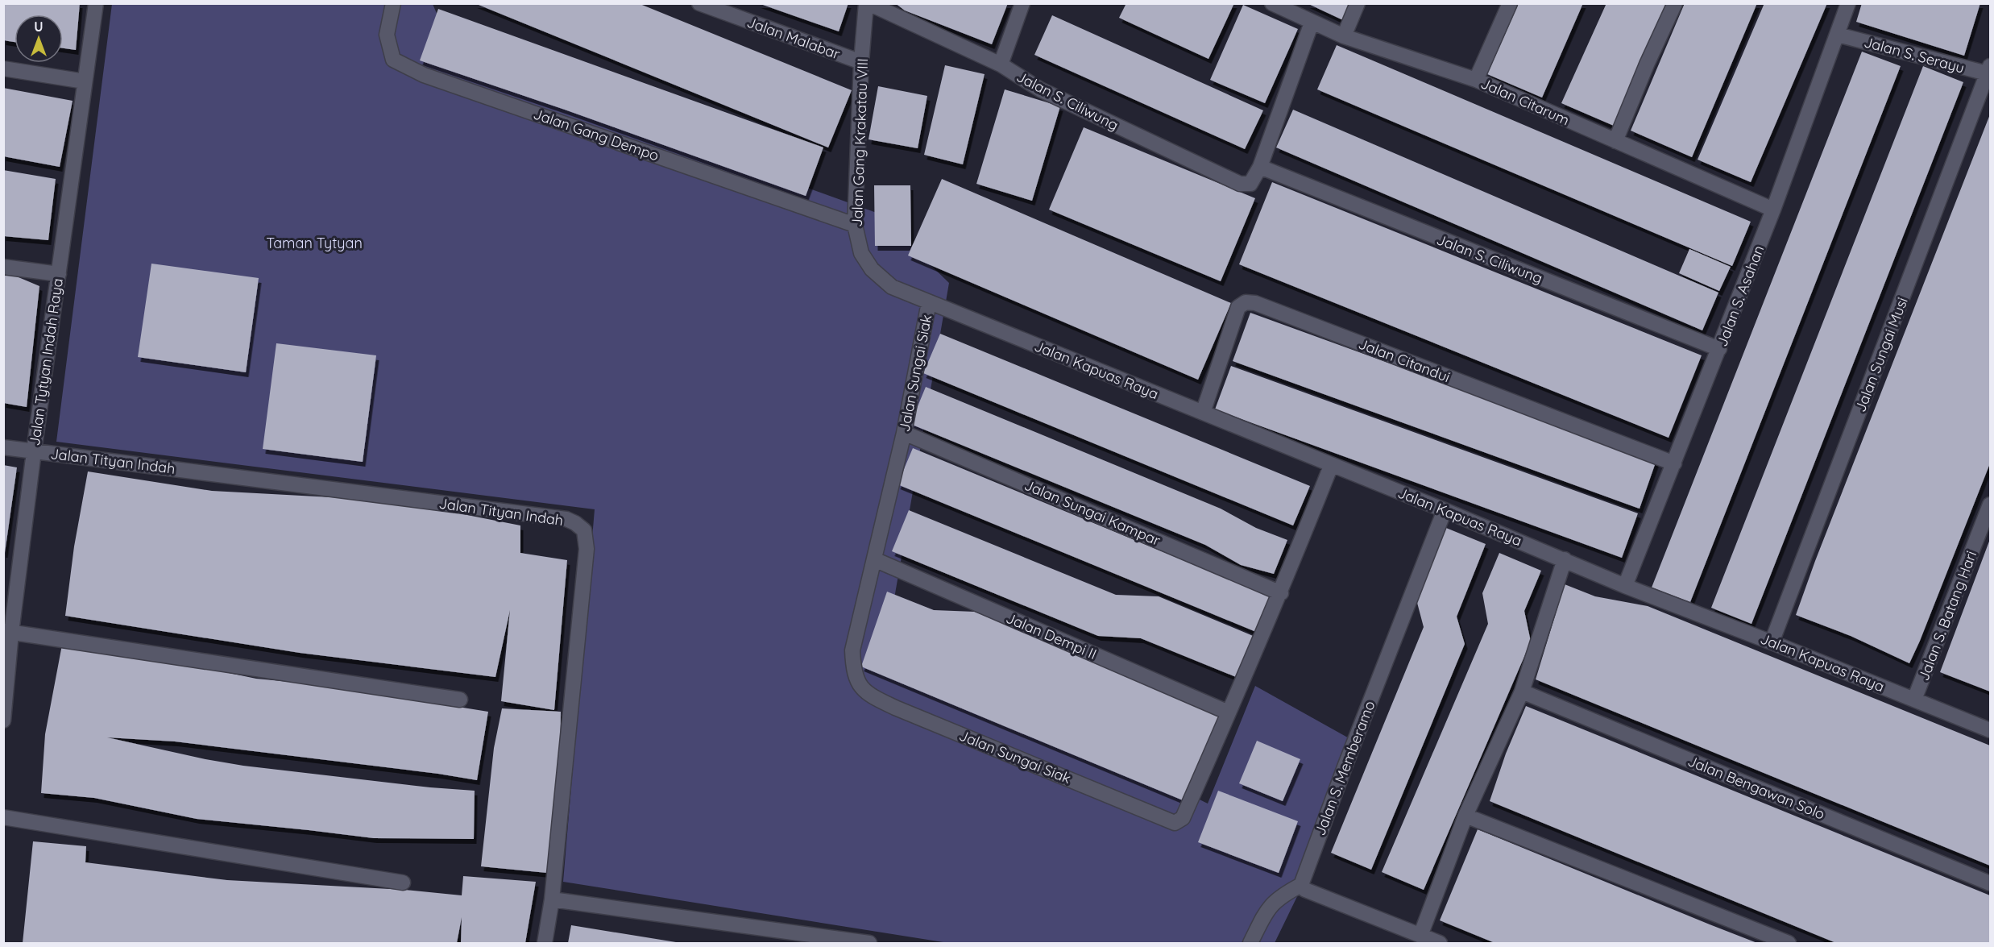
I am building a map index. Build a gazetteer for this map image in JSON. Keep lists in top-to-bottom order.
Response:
{
  "streets": {
    "street": [
      "Jalan Malabar",
      "Jalan S. Serayu",
      "Jalan S. Ciliwung",
      "Jalan Citarum",
      "Jalan Gang Dempo",
      "Jalan Gang Krakatau VIII",
      "Jalan S. Asahan",
      "Jalan Sungai Musi",
      "Jalan Citandui",
      "Jalan Tytyan Indah Raya",
      "Jalan Kapuas Raya",
      "Jalan Sungai Siak",
      "Jalan Tityan Indah",
      "Jalan Sungai Kampar",
      "Jalan S. Batang Hari",
      "Jalan Dempi II",
      "Jalan S. Memberamo",
      "Jalan Bengawan Solo"
    ]
  },
  "crossings": [
    ["Jalan Malabar", "Jalan Gang Krakatau VIII"],
    ["Jalan S. Serayu", "Jalan S. Asahan"],
    ["Jalan S. Serayu", "Jalan Sungai Musi"],
    ["Jalan S. Ciliwung", "Jalan Citarum"],
    ["Jalan S. Ciliwung", "Jalan Gang Krakatau VIII"],
    ["Jalan S. Ciliwung", "Jalan S. Asahan"],
    ["Jalan Citarum", "Jalan S. Asahan"],
    ["Jalan Gang Dempo", "Jalan Gang Krakatau VIII"],
    ["Jalan Gang Krakatau VIII", "Jalan Kapuas Raya"],
    ["Jalan Gang Krakatau VIII", "Jalan Sungai Siak"],
    ["Jalan S. Asahan", "Jalan Citandui"],
    ["Jalan S. Asahan", "Jalan Kapuas Raya"],
    ["Jalan Sungai Musi", "Jalan Kapuas Raya"],
    ["Jalan Citandui", "Jalan Kapuas Raya"],
    ["Jalan Tytyan Indah Raya", "Jalan Tityan Indah"],
    ["Jalan Kapuas Raya", "Jalan Sungai Siak"],
    ["Jalan Kapuas Raya", "Jalan S. Batang Hari"],
    ["Jalan Kapuas Raya", "Jalan S. Memberamo"],
    ["Jalan Sungai Siak", "Jalan Sungai Kampar"],
    ["Jalan Sungai Siak", "Jalan Dempi II"]
  ],
  "parks": ["Taman Tytyan"],
  "north": "top"
}
